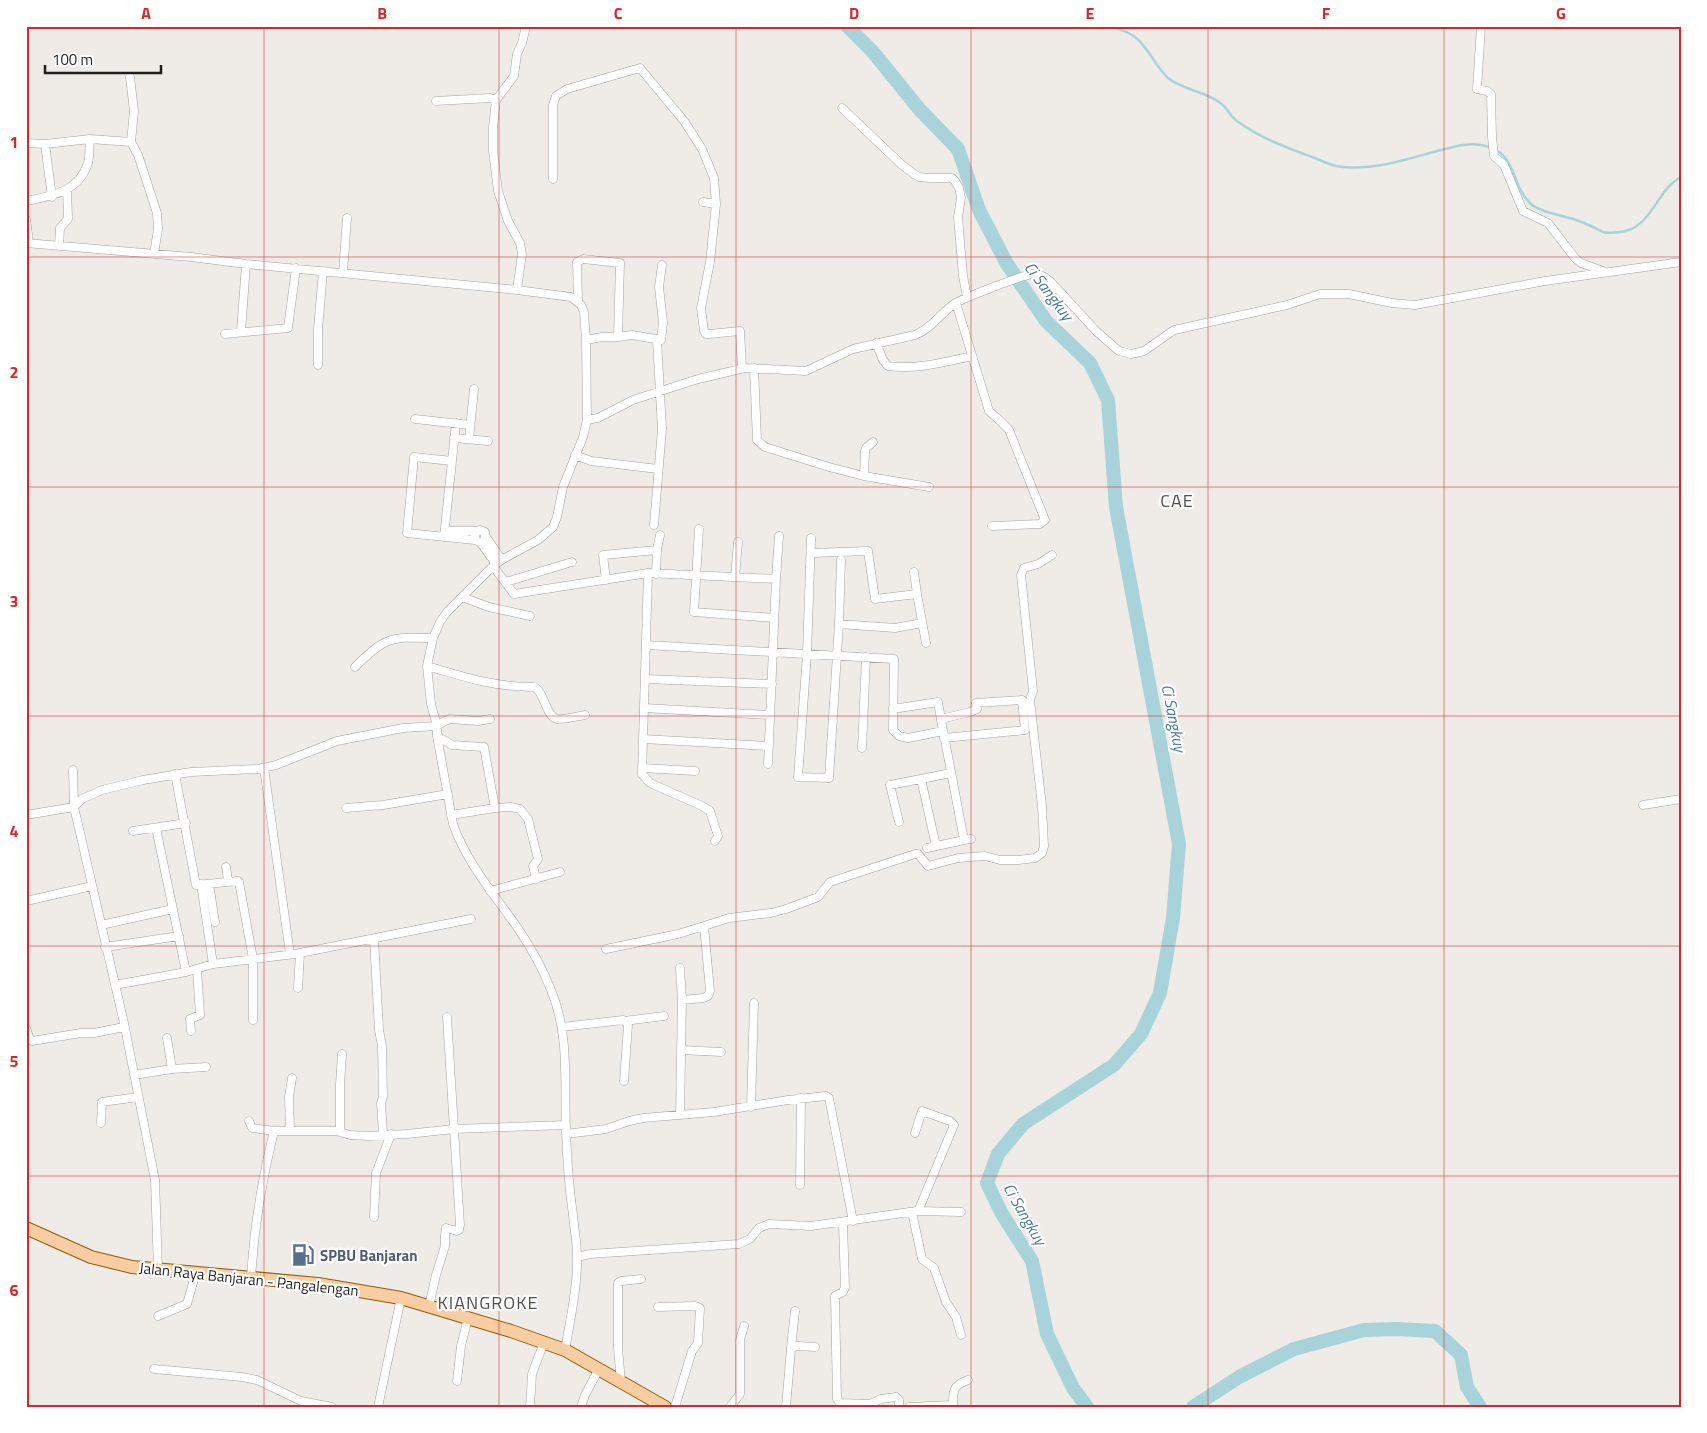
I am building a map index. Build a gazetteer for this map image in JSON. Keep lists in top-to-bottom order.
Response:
{
  "streets": {
    "main road": ["Jalan Raya Banjaran - Pangalengan"]
  },
  "districts": ["CAE", "KIANGROKE"],
  "water": ["Ci Sangkuy"],
  "places": {
    "fuel station": ["SPBU Banjaran"]
  },
  "scale_bar": "100 m",
  "grid": {
    "columns": [
      "A",
      "B",
      "C",
      "D",
      "E",
      "F",
      "G"
    ],
    "rows": [
      "1",
      "2",
      "3",
      "4",
      "5",
      "6"
    ]
  }
}
